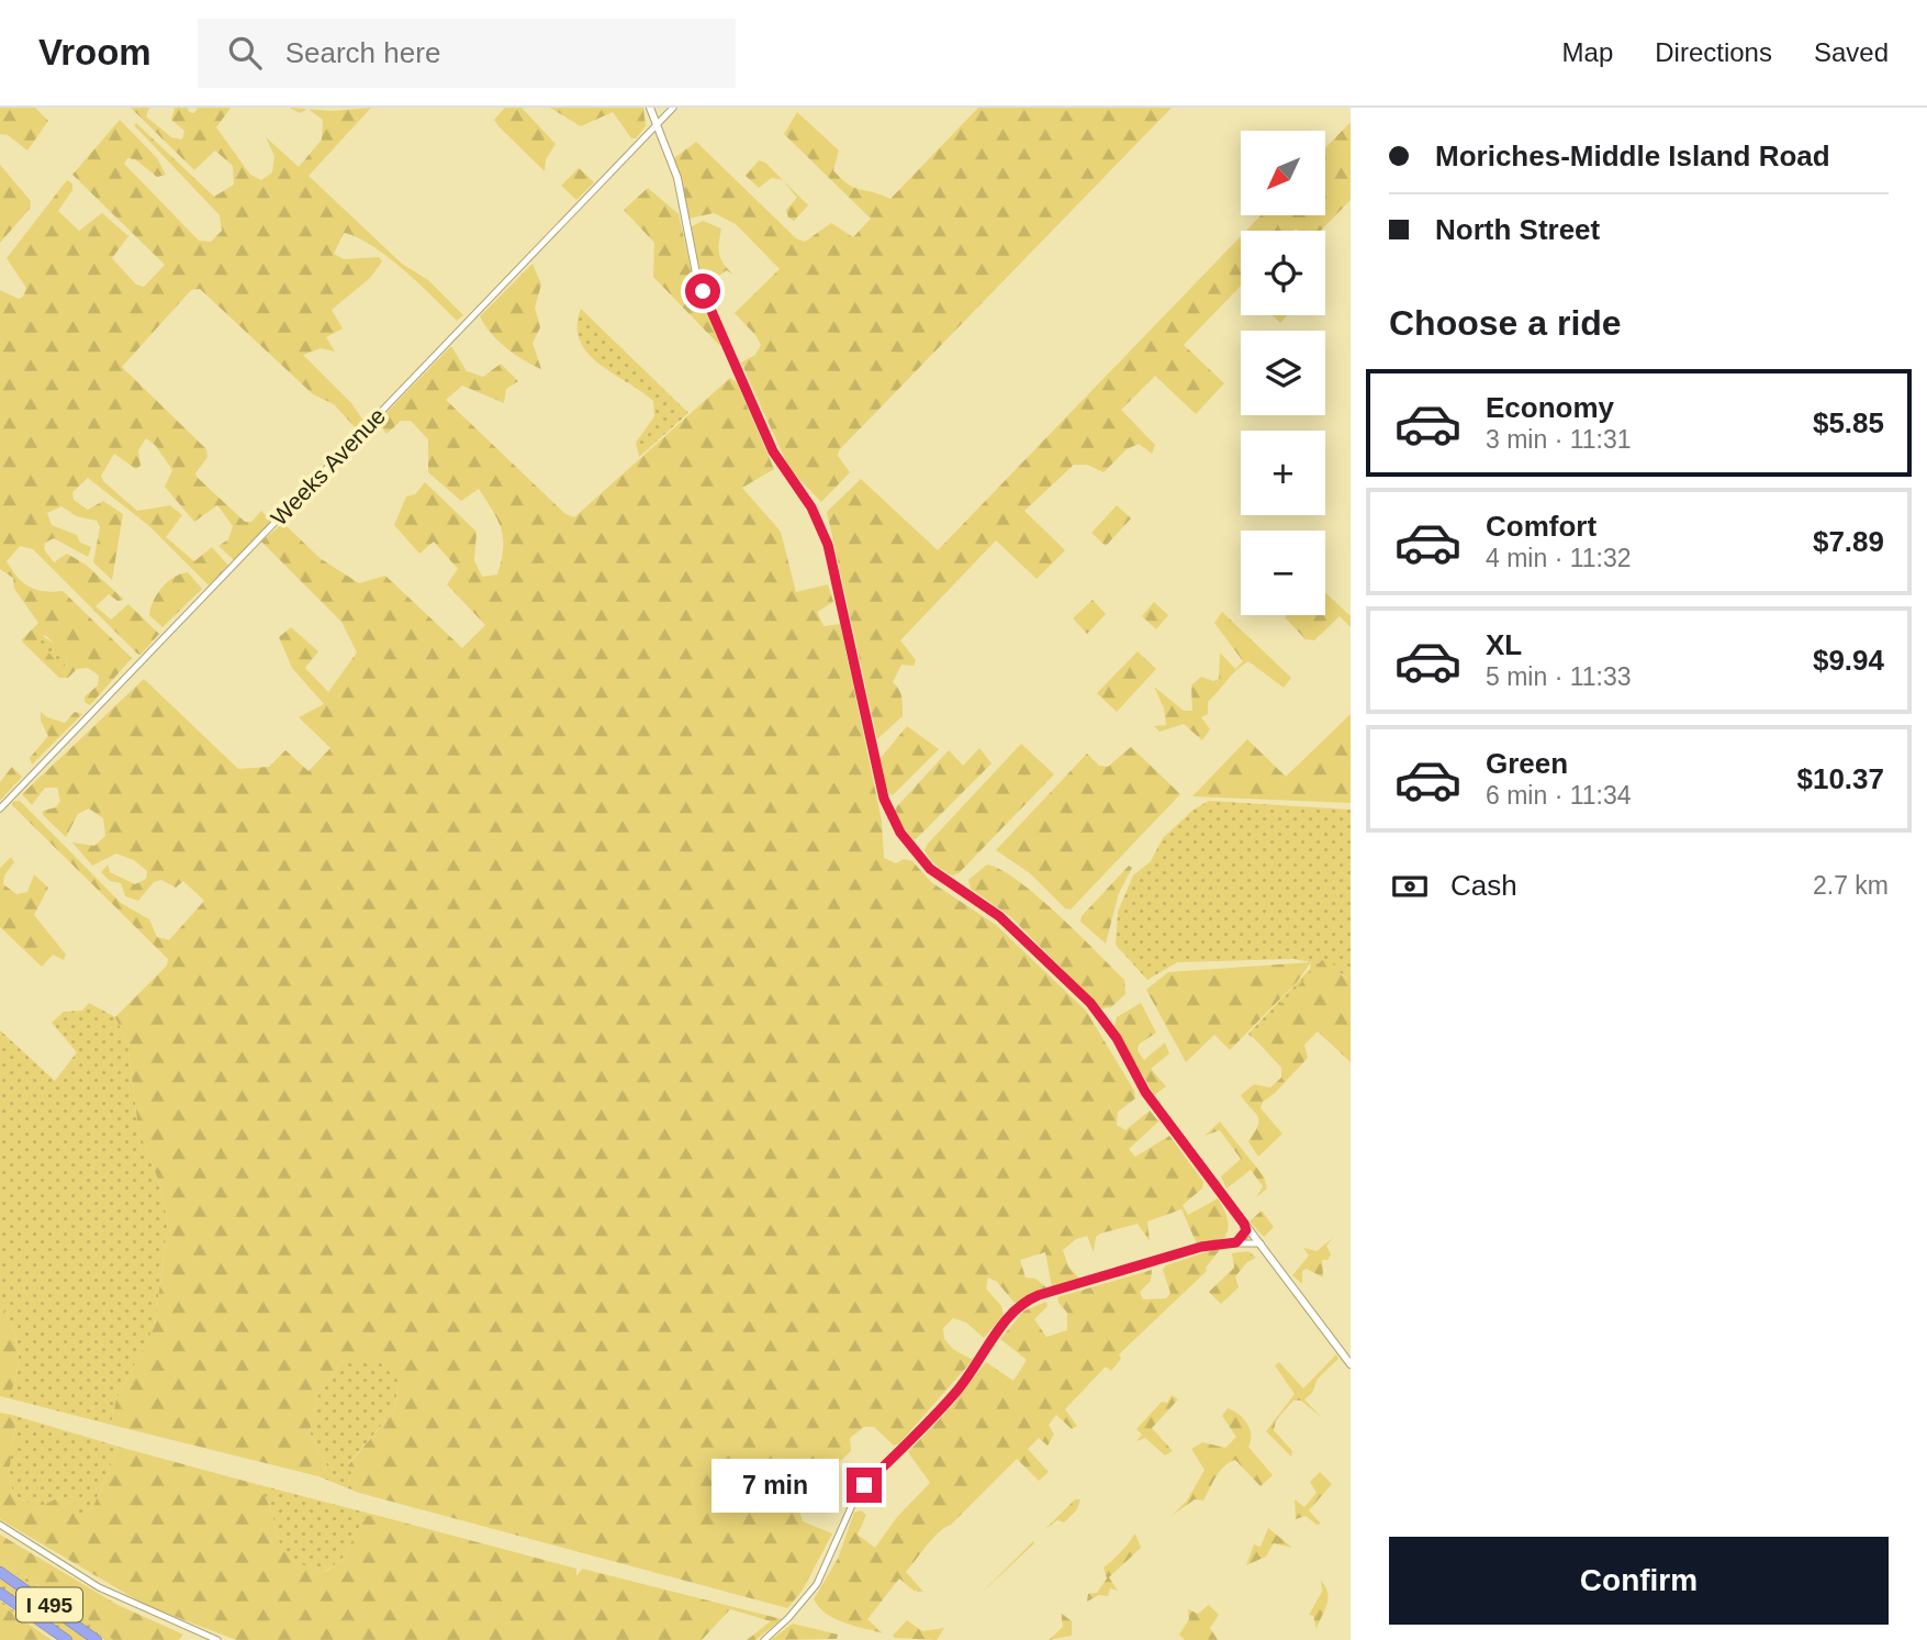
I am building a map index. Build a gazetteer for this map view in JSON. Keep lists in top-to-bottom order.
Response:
{
  "streets": {
    "highway": ["I 495"],
    "street": ["Weeks Avenue"]
  },
  "north": "bottom left",
  "page": {
    "header": "Vroom",
    "search": "Search here",
    "nav": ["Map", "Directions", "Saved"],
    "banner": ["Moriches-Middle Island Road", "North Street"],
    "map_buttons": ["+", "−"],
    "heading": "Choose a ride",
    "list": [
      {
        "name": "Economy",
        "note": "3 min · 11:31",
        "value": "$5.85"
      },
      {
        "name": "Comfort",
        "note": "4 min · 11:32",
        "value": "$7.89"
      },
      {
        "name": "XL",
        "note": "5 min · 11:33",
        "value": "$9.94"
      },
      {
        "name": "Green",
        "note": "6 min · 11:34",
        "value": "$10.37"
      }
    ],
    "pay": ["Cash", "2.7 km"],
    "bubble": "7 min",
    "buttons": "Confirm"
  }
}
